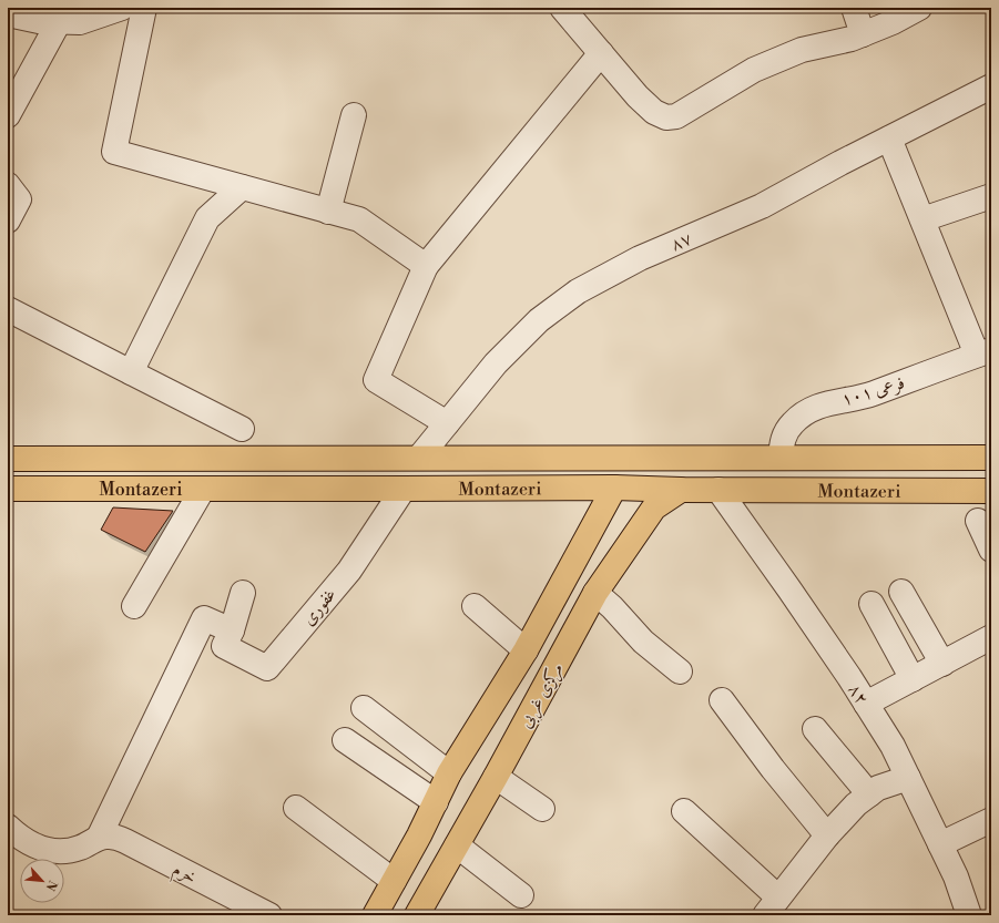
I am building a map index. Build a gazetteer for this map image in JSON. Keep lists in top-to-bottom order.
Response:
{
  "streets": {
    "main road": ["Montazeri", "مرکزی غربی"],
    "street": [
      "۸۷",
      "فرعی ۱۰۱",
      "غفوری",
      "۸۲",
      "خرم"
    ]
  },
  "crossings": [
    ["۸۷", "Montazeri"],
    ["فرعی ۱۰۱", "Montazeri"],
    ["Montazeri", "غفوری"],
    ["Montazeri", "۸۲"],
    ["Montazeri", "مرکزی غربی"]
  ],
  "north": "bottom right"
}
